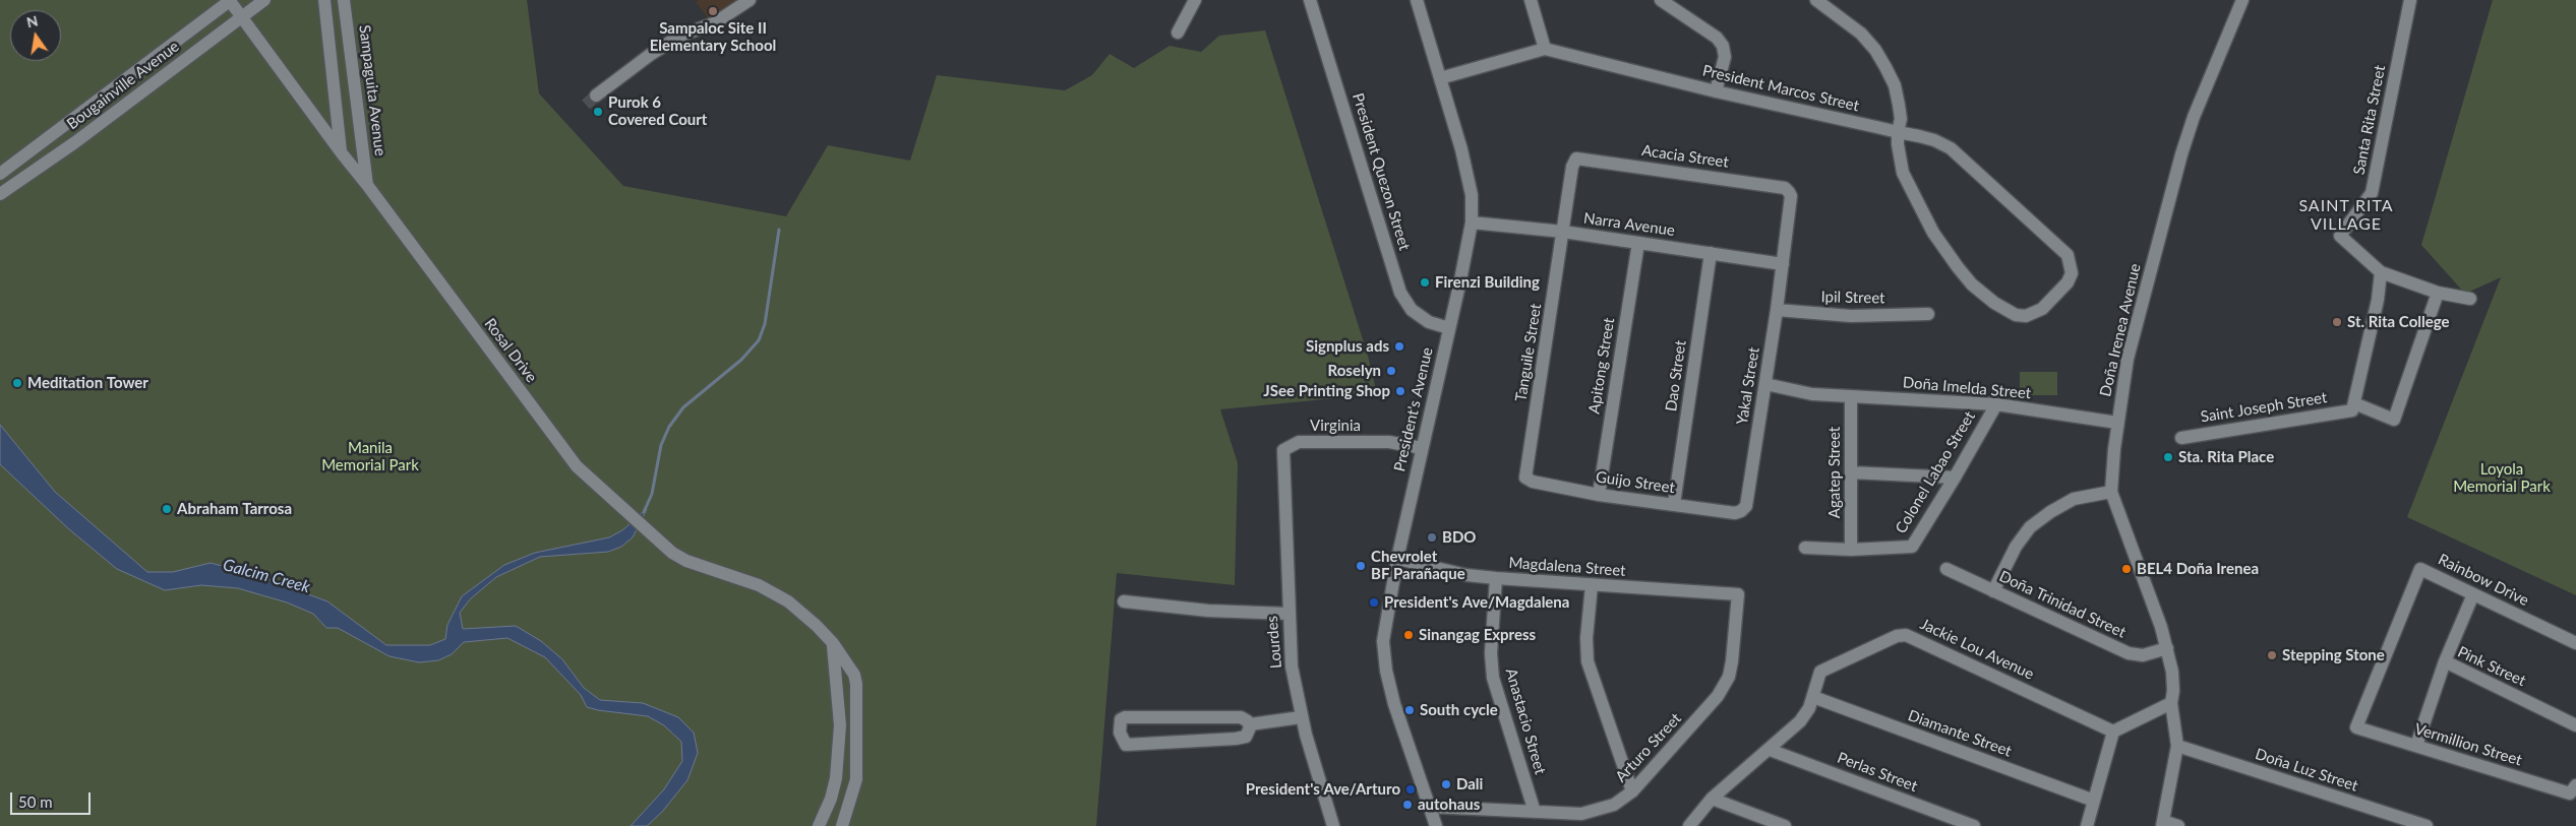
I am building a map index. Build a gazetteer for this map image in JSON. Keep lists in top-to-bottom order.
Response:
{
  "streets": {
    "street": [
      "Bougainville Avenue",
      "President Marcos Street",
      "Sampaguita Avenue",
      "Santa Rita Street",
      "Acacia Street",
      "President Quezon Street",
      "Narra Avenue",
      "Ipil Street",
      "Doña Irenea Avenue",
      "Rosal Drive",
      "Tanguile Street",
      "Apitong Street",
      "Dao Street",
      "Yakal Street",
      "Doña Imelda Street",
      "Saint Joseph Street",
      "President's Avenue",
      "Virginia",
      "Agatep Street",
      "Colonel Labao Street",
      "Guijo Street",
      "Magdalena Street",
      "Rainbow Drive",
      "Doña Trinidad Street",
      "Lourdes",
      "Jackie Lou Avenue",
      "Pink Street",
      "Anastacio Street",
      "Diamante Street",
      "Vermillion Street",
      "Arturo Street",
      "Doña Luz Street",
      "Perlas Street"
    ]
  },
  "crossings": [
    ["Bougainville Avenue", "Rosal Drive"],
    ["President Marcos Street", "President's Avenue"],
    ["Sampaguita Avenue", "Rosal Drive"],
    ["Acacia Street", "Narra Avenue"],
    ["Acacia Street", "Tanguile Street"],
    ["Acacia Street", "Yakal Street"],
    ["President Quezon Street", "President's Avenue"],
    ["Narra Avenue", "Tanguile Street"],
    ["Narra Avenue", "Apitong Street"],
    ["Narra Avenue", "Dao Street"],
    ["Narra Avenue", "Yakal Street"],
    ["Narra Avenue", "President's Avenue"],
    ["Ipil Street", "Yakal Street"],
    ["Doña Irenea Avenue", "Doña Imelda Street"],
    ["Doña Irenea Avenue", "Doña Trinidad Street"],
    ["Doña Irenea Avenue", "Doña Luz Street"],
    ["Tanguile Street", "Guijo Street"],
    ["Apitong Street", "Guijo Street"],
    ["Dao Street", "Guijo Street"],
    ["Yakal Street", "Doña Imelda Street"],
    ["Yakal Street", "Guijo Street"],
    ["Doña Imelda Street", "Agatep Street"],
    ["Doña Imelda Street", "Colonel Labao Street"],
    ["President's Avenue", "Virginia"],
    ["President's Avenue", "Magdalena Street"],
    ["President's Avenue", "Arturo Street"],
    ["Virginia", "Lourdes"],
    ["Agatep Street", "Colonel Labao Street"],
    ["Magdalena Street", "Anastacio Street"],
    ["Magdalena Street", "Arturo Street"],
    ["Rainbow Drive", "Vermillion Street"],
    ["Jackie Lou Avenue", "Diamante Street"],
    ["Jackie Lou Avenue", "Perlas Street"],
    ["Pink Street", "Vermillion Street"],
    ["Anastacio Street", "Arturo Street"]
  ],
  "districts": ["SAINT RITA VILLAGE"],
  "water": ["Galcim Creek"],
  "parks": ["Manila Memorial Park", "Loyola Memorial Park"],
  "places": [
    "Sampaloc Site II Elementary School",
    "Purok 6 Covered Court",
    "Firenzi Building",
    "St. Rita College",
    "Signplus ads",
    "Roselyn",
    "Meditation Tower",
    "JSee Printing Shop",
    "Sta. Rita Place",
    "Abraham Tarrosa",
    "BDO",
    "Chevrolet BF Parañaque",
    "BEL4 Doña Irenea",
    "President's Ave/Magdalena",
    "Sinangag Express",
    "Stepping Stone",
    "South cycle",
    "Dali",
    "President's Ave/Arturo",
    "autohaus"
  ],
  "scale_bar": "50 m",
  "north": "top"
}
